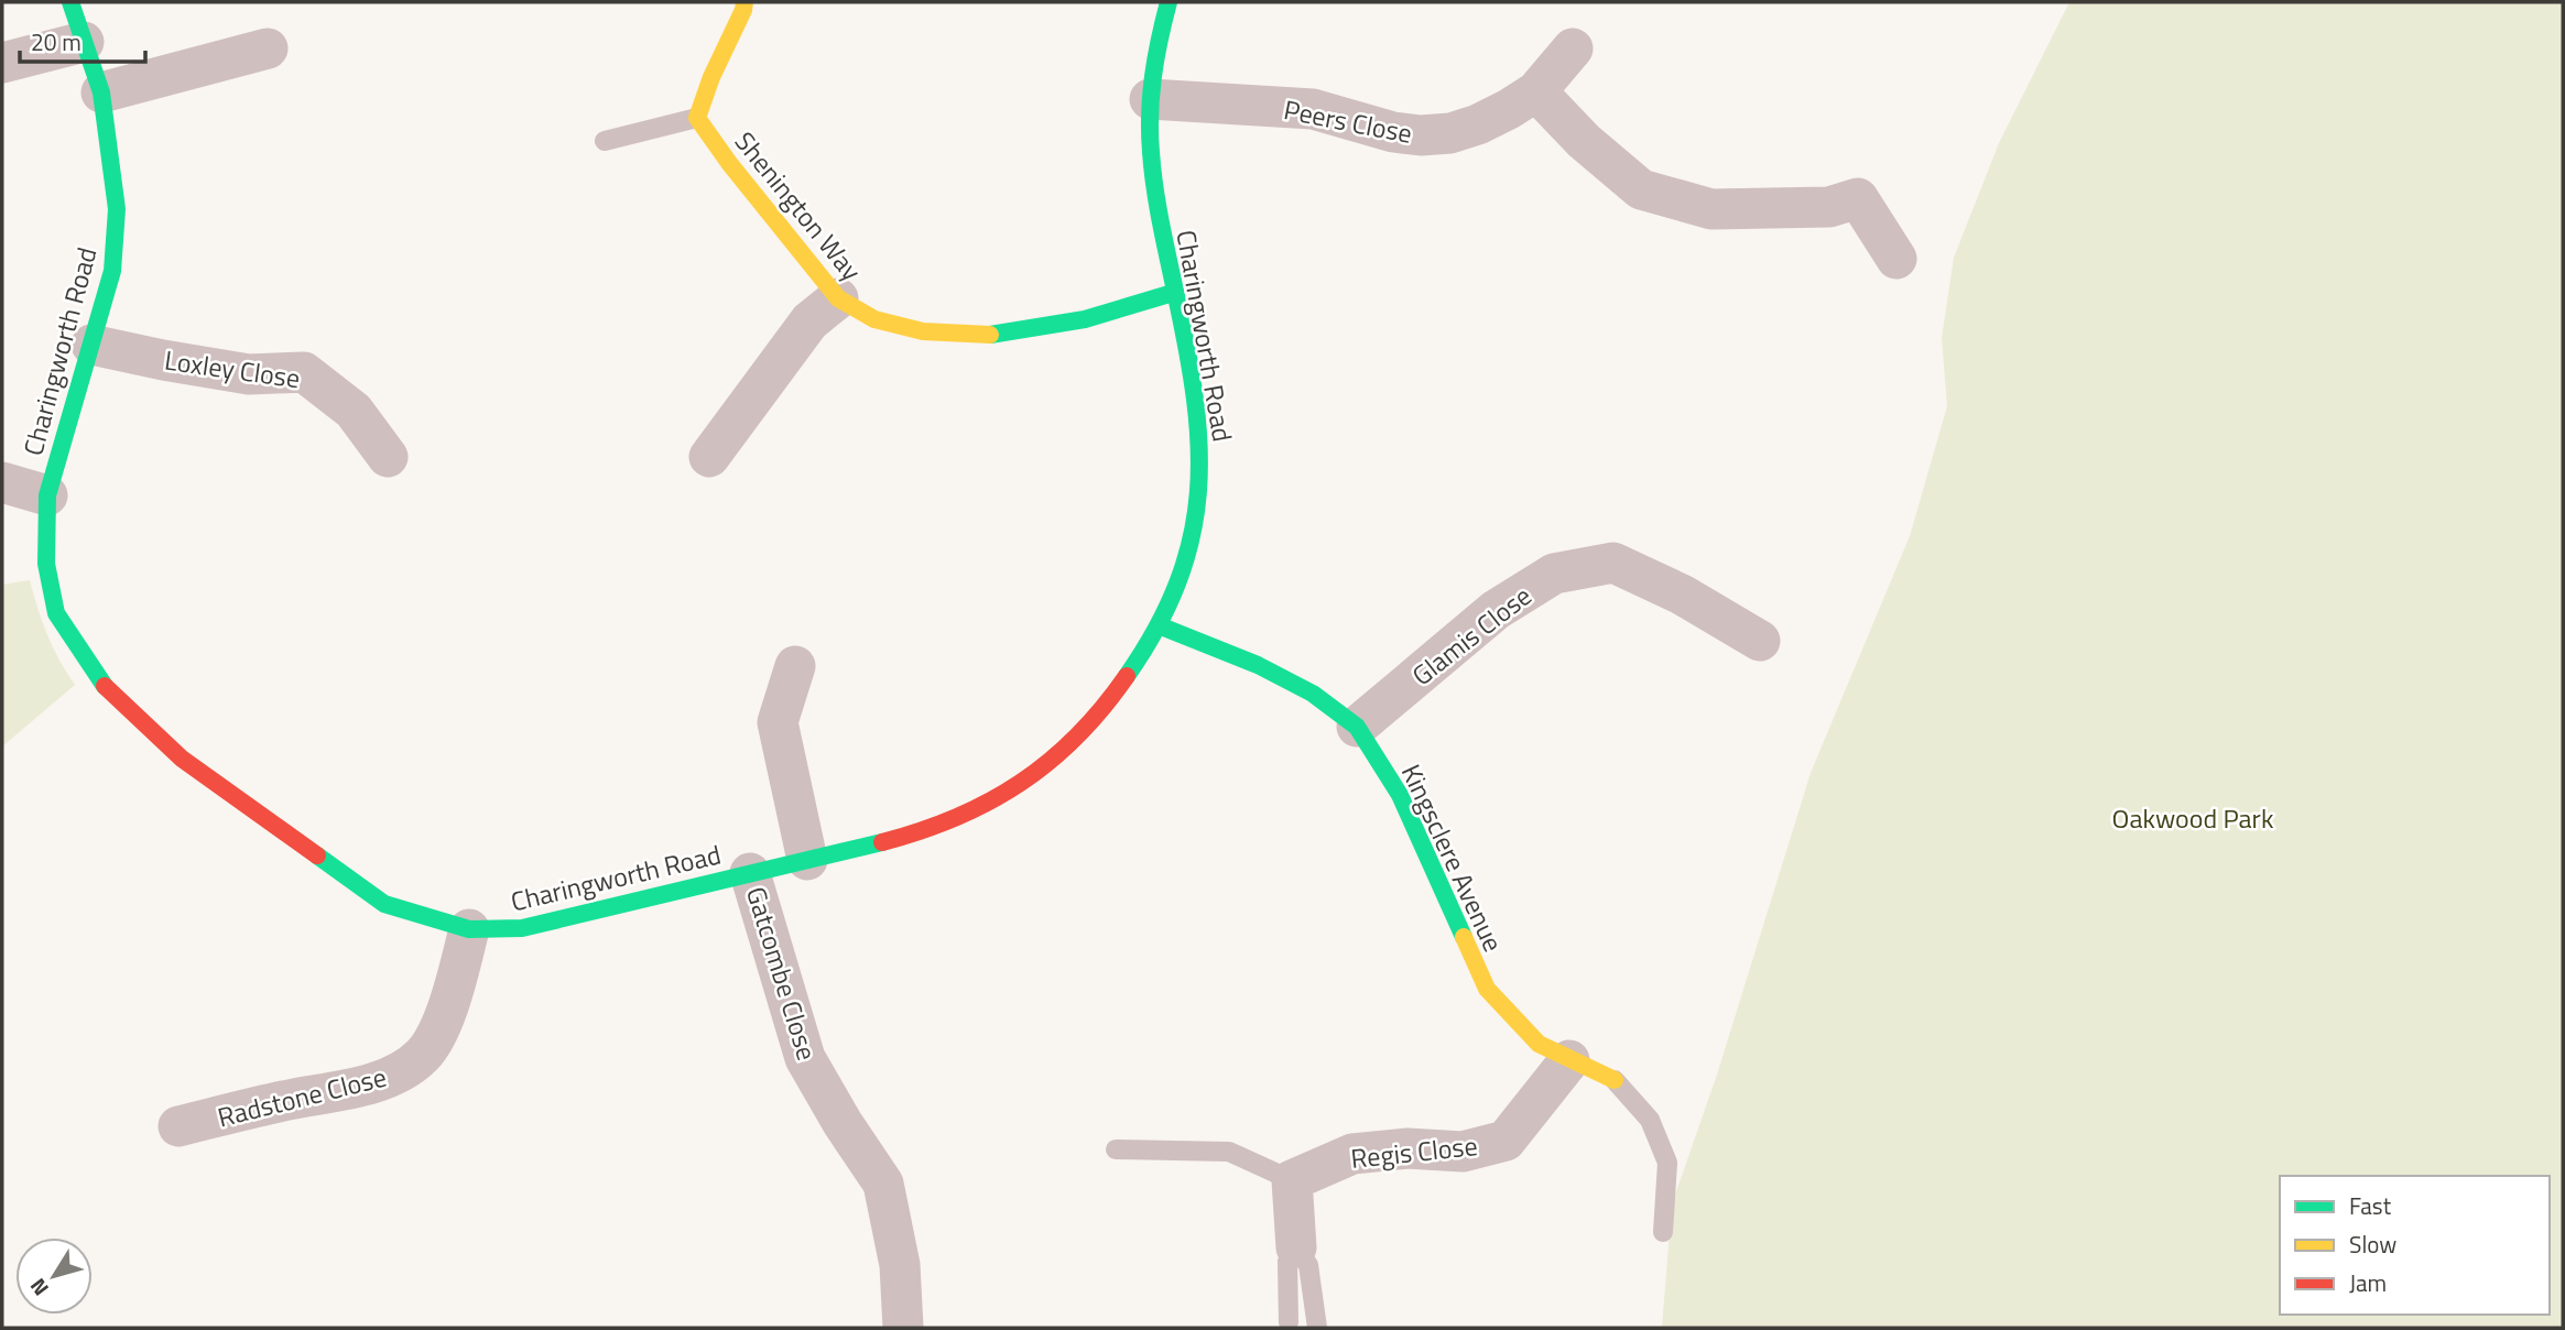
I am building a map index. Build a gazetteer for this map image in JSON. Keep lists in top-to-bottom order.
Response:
{
  "streets": {
    "street": [
      "Peers Close",
      "Shenington Way",
      "Charingworth Road",
      "Loxley Close",
      "Glamis Close",
      "Kingsclere Avenue",
      "Gatcombe Close",
      "Radstone Close",
      "Regis Close"
    ]
  },
  "crossings": [
    ["Peers Close", "Charingworth Road"],
    ["Shenington Way", "Charingworth Road"],
    ["Charingworth Road", "Loxley Close"],
    ["Charingworth Road", "Kingsclere Avenue"],
    ["Charingworth Road", "Gatcombe Close"],
    ["Charingworth Road", "Radstone Close"],
    ["Glamis Close", "Kingsclere Avenue"],
    ["Kingsclere Avenue", "Regis Close"]
  ],
  "parks": ["Oakwood Park"],
  "legend": ["Fast", "Slow", "Jam"],
  "scale_bar": "20 m",
  "north": "bottom left"
}
